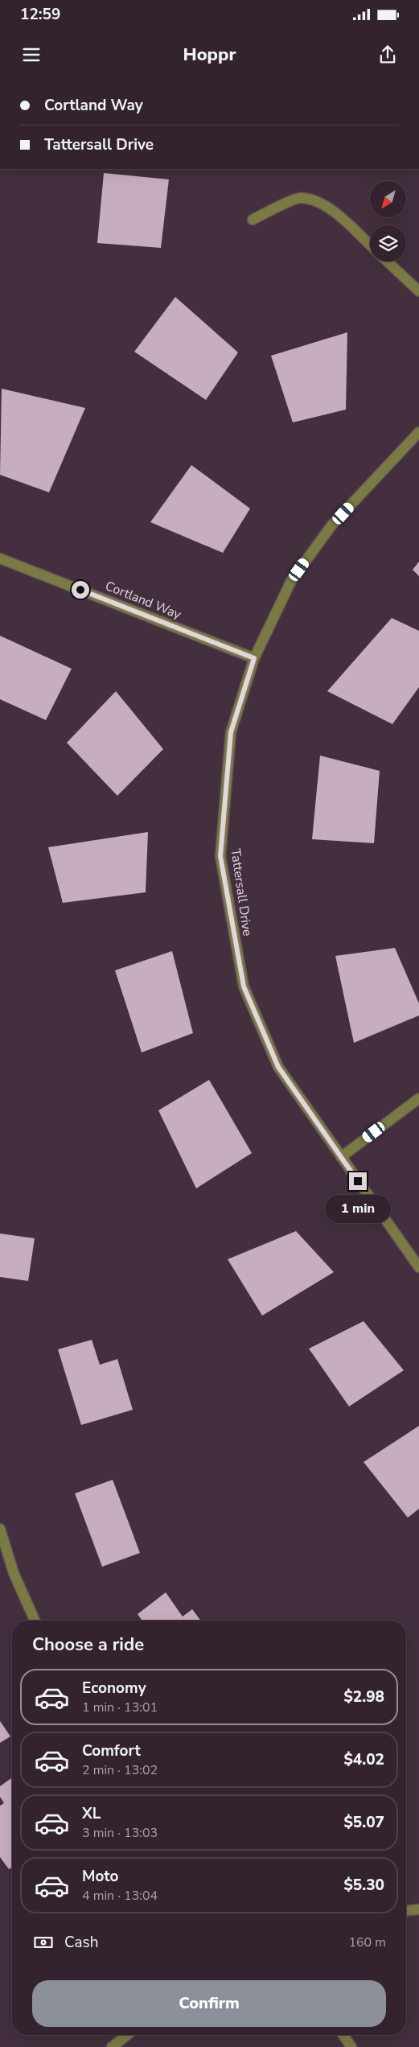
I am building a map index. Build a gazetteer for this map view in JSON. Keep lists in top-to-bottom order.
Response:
{
  "streets": {
    "street": ["Cortland Way", "Tattersall Drive"]
  },
  "crossings": [
    ["Cortland Way", "Tattersall Drive"]
  ],
  "north": "bottom left",
  "page": {
    "status": "12:59",
    "header": "Hoppr",
    "banner": ["Cortland Way", "Tattersall Drive"],
    "bubble": "1 min",
    "heading": "Choose a ride",
    "list": [
      {
        "name": "Economy",
        "note": "1 min · 13:01",
        "value": "$2.98"
      },
      {
        "name": "Comfort",
        "note": "2 min · 13:02",
        "value": "$4.02"
      },
      {
        "name": "XL",
        "note": "3 min · 13:03",
        "value": "$5.07"
      },
      {
        "name": "Moto",
        "note": "4 min · 13:04",
        "value": "$5.30"
      }
    ],
    "pay": ["Cash", "160 m"],
    "buttons": "Confirm"
  }
}
